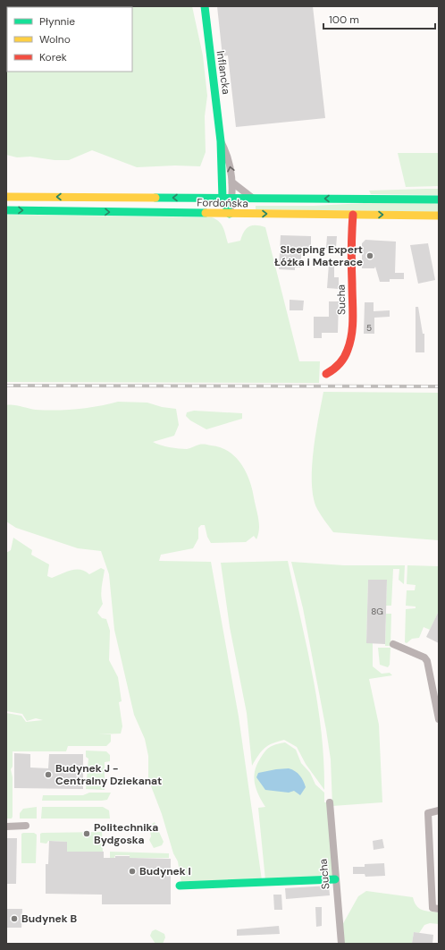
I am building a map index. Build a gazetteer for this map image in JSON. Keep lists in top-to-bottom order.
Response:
{
  "streets": {
    "main road": ["Inflancka", "Fordońska", "Sucha"]
  },
  "crossings": [
    ["Inflancka", "Fordońska"],
    ["Fordońska", "Sucha"]
  ],
  "places": [
    "Sleeping Expert Łóżka i Materace",
    "Budynek J - Centralny Dziekanat",
    "Politechnika Bydgoska",
    "Budynek I",
    "Budynek B"
  ],
  "house_numbers": ["5", "8G"],
  "legend": ["Płynnie", "Wolno", "Korek"],
  "scale_bar": "100 m"
}
